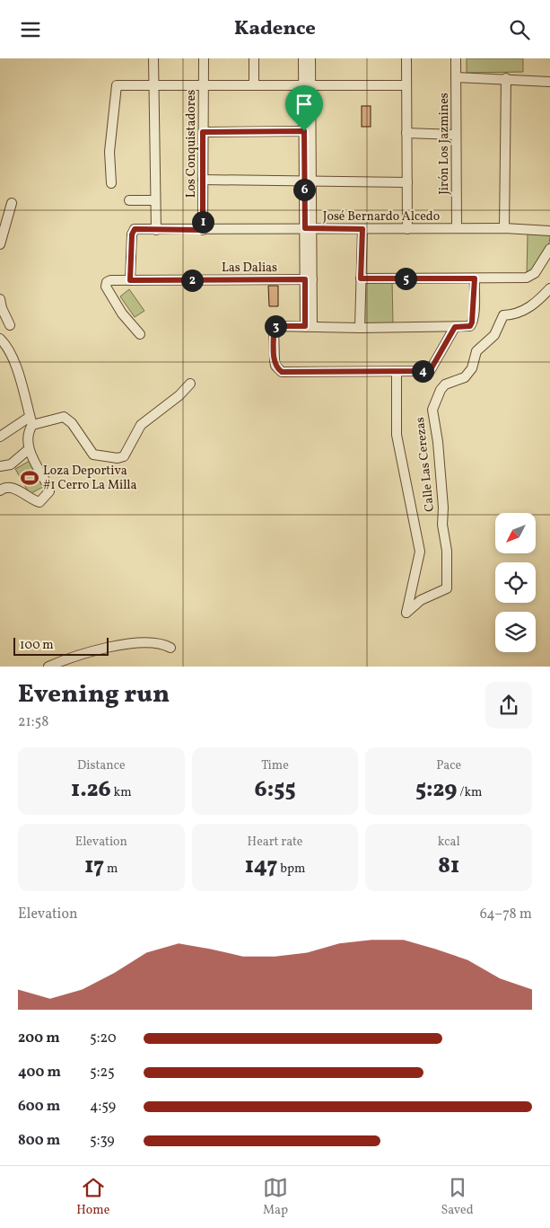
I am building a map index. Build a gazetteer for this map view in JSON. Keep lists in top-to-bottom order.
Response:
{
  "streets": {
    "street": [
      "Los Conquistadores",
      "Jirón Los Jazmines",
      "José Bernardo Alcedo",
      "Las Dalias",
      "Calle Las Cerezas"
    ]
  },
  "crossings": [
    ["Los Conquistadores", "José Bernardo Alcedo"],
    ["Jirón Los Jazmines", "José Bernardo Alcedo"],
    ["José Bernardo Alcedo", "Las Dalias"]
  ],
  "places": {
    "sports": ["Loza Deportiva #1 Cerro La Milla"]
  },
  "scale_bar": "100 m",
  "north": "bottom left",
  "page": {
    "header": "Kadence",
    "pins": [
      "6",
      "1",
      "5",
      "2",
      "3",
      "4"
    ],
    "scale": "100 m",
    "heading": ["Evening run", "21:58"],
    "stats": [
      ["Distance", "1.26 km"],
      ["Time", "6:55"],
      ["Pace", "5:29 /km"],
      ["Elevation", "17 m"],
      ["Heart rate", "147 bpm"],
      ["kcal", "81"]
    ],
    "chart": ["Elevation", "64–78 m"],
    "list": [
      {
        "name": "200 m",
        "note": "5:20"
      },
      {
        "name": "400 m",
        "note": "5:25"
      },
      {
        "name": "600 m",
        "note": "4:59"
      },
      {
        "name": "800 m",
        "note": "5:39"
      }
    ],
    "tabs": ["Home", "Map", "Saved"]
  }
}
